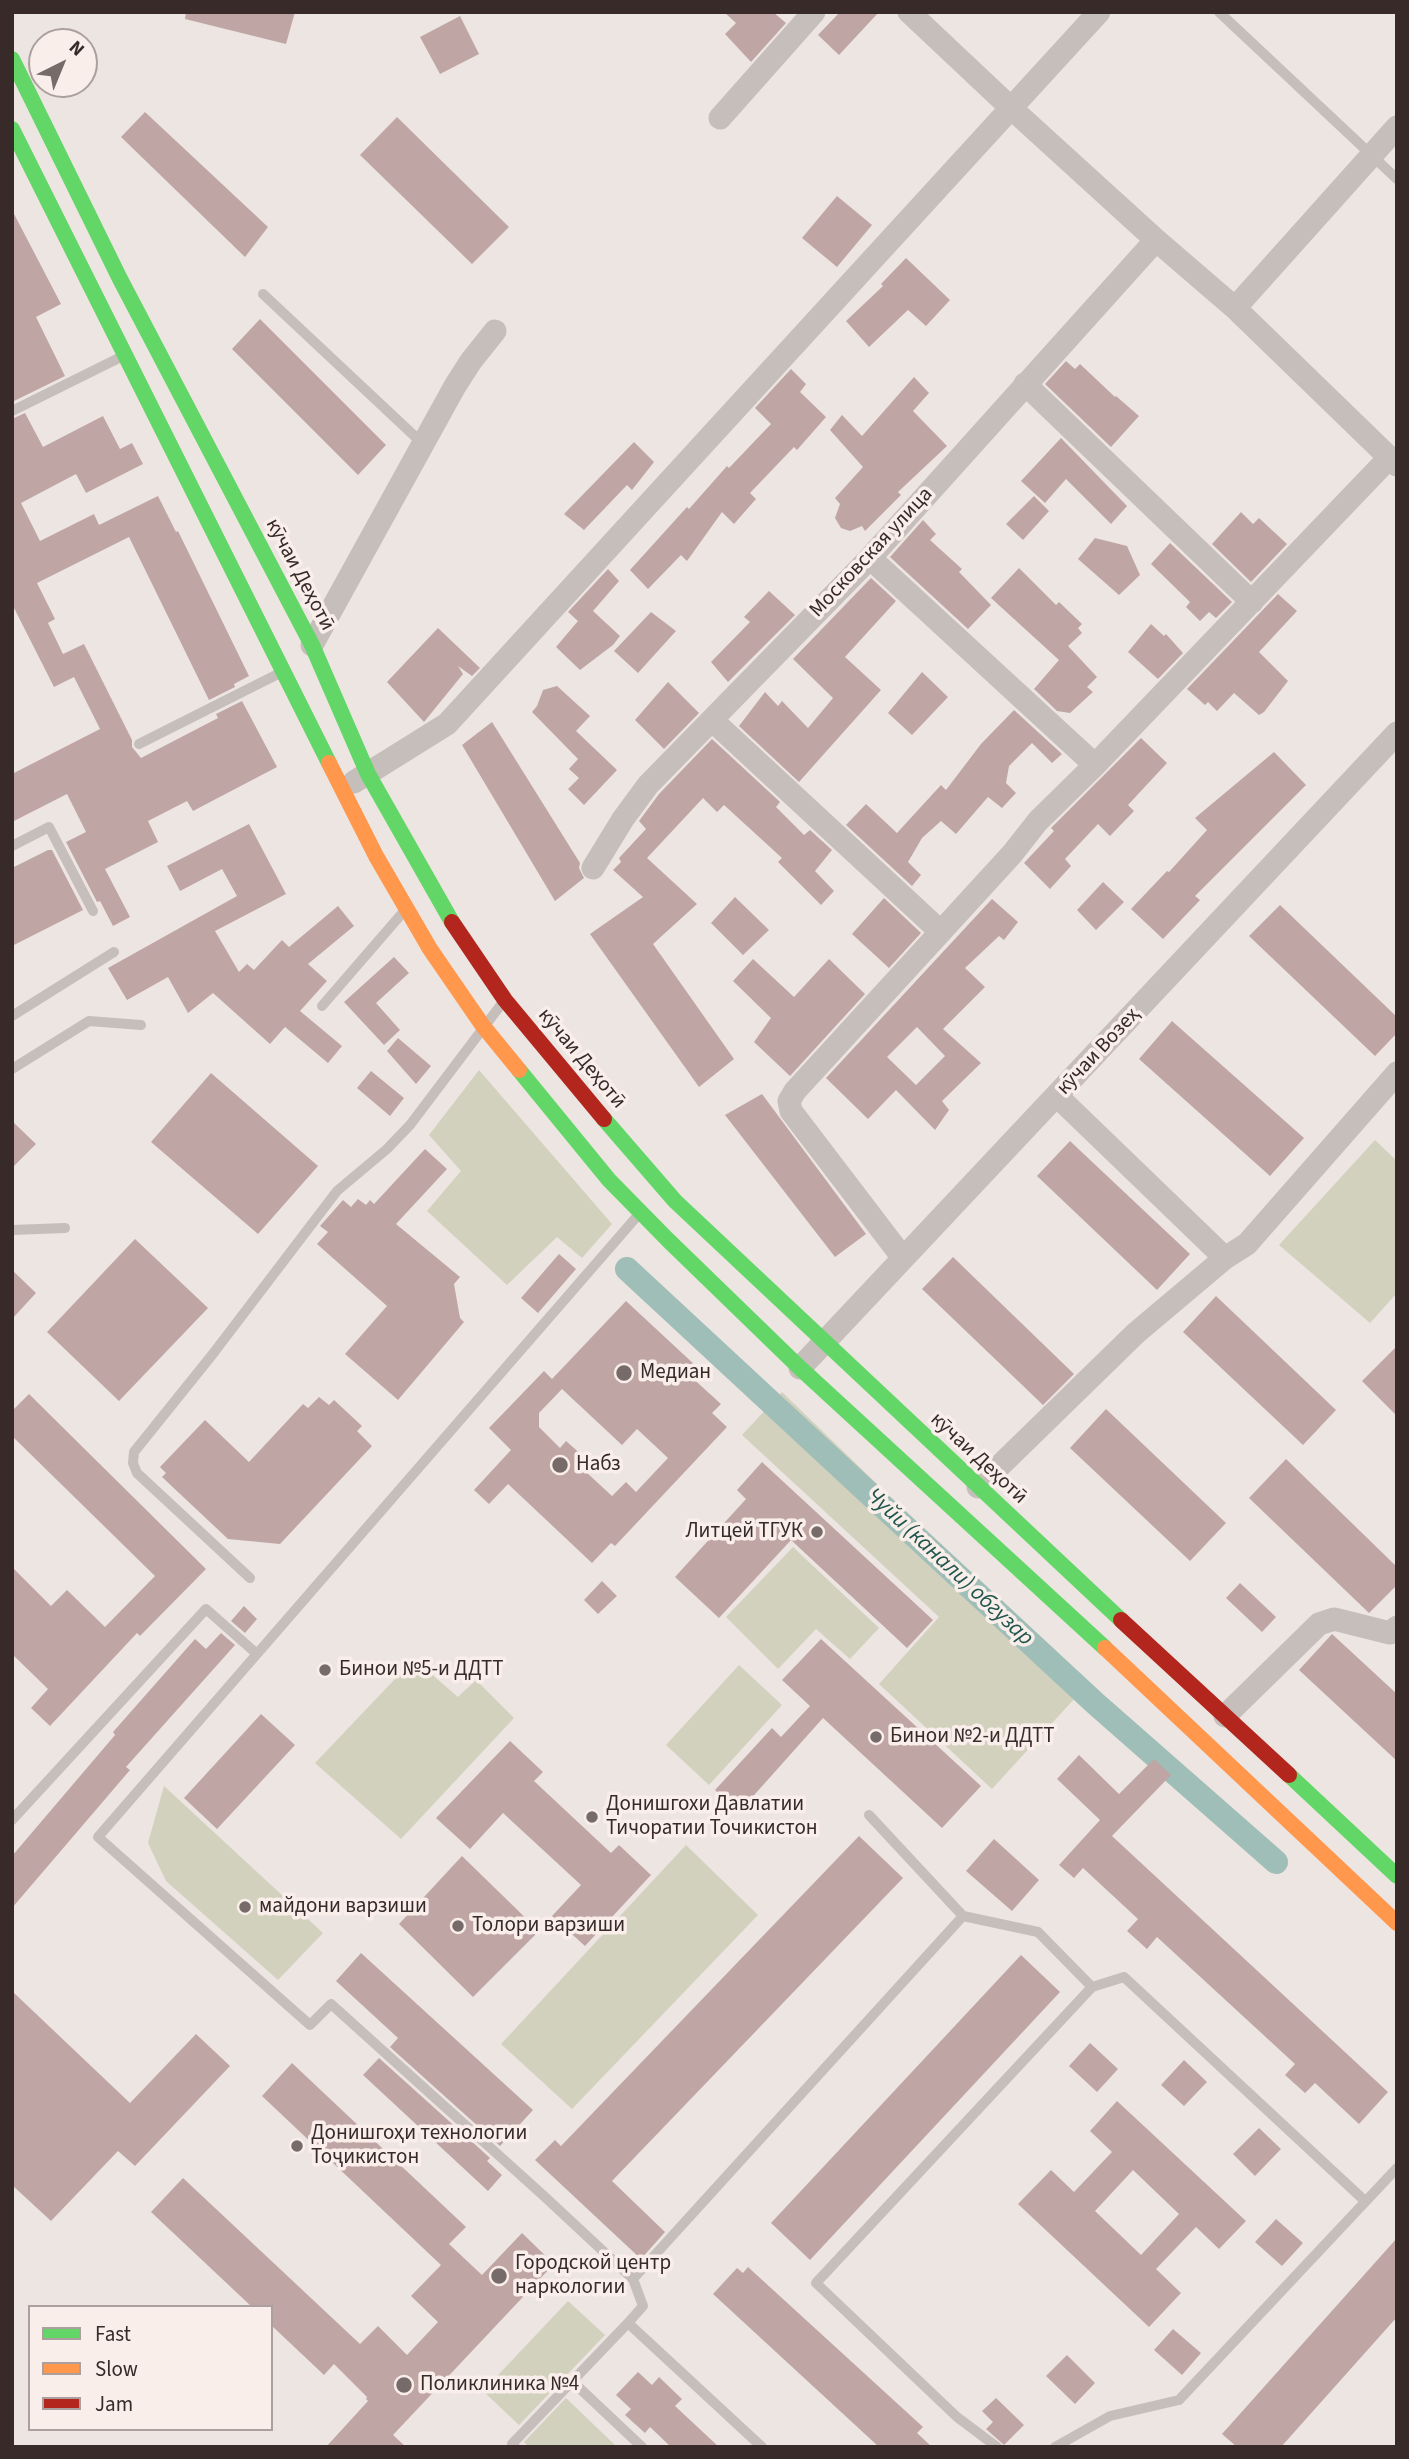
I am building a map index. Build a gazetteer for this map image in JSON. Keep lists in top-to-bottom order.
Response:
{
  "streets": {
    "street": ["Московская улица", "кӯчаи Деҳотӣ", "кӯчаи Возеҳ"]
  },
  "crossings": [
    ["кӯчаи Деҳотӣ", "кӯчаи Возеҳ"]
  ],
  "water": ["Чуйи (канали) обгузар"],
  "places": [
    "Медиан",
    "Набз",
    "Литцей ТГУК",
    "Бинои №5-и ДДТТ",
    "Бинои №2-и ДДТТ",
    "Донишгохи Давлатии Тичоратии Точикистон",
    "майдони варзиши",
    "Толори варзиши",
    "Донишгоҳи технологии Тоҷикистон",
    "Городской центр наркологии",
    "Поликлиника №4"
  ],
  "legend": ["Fast", "Slow", "Jam"],
  "north": "top right"
}
